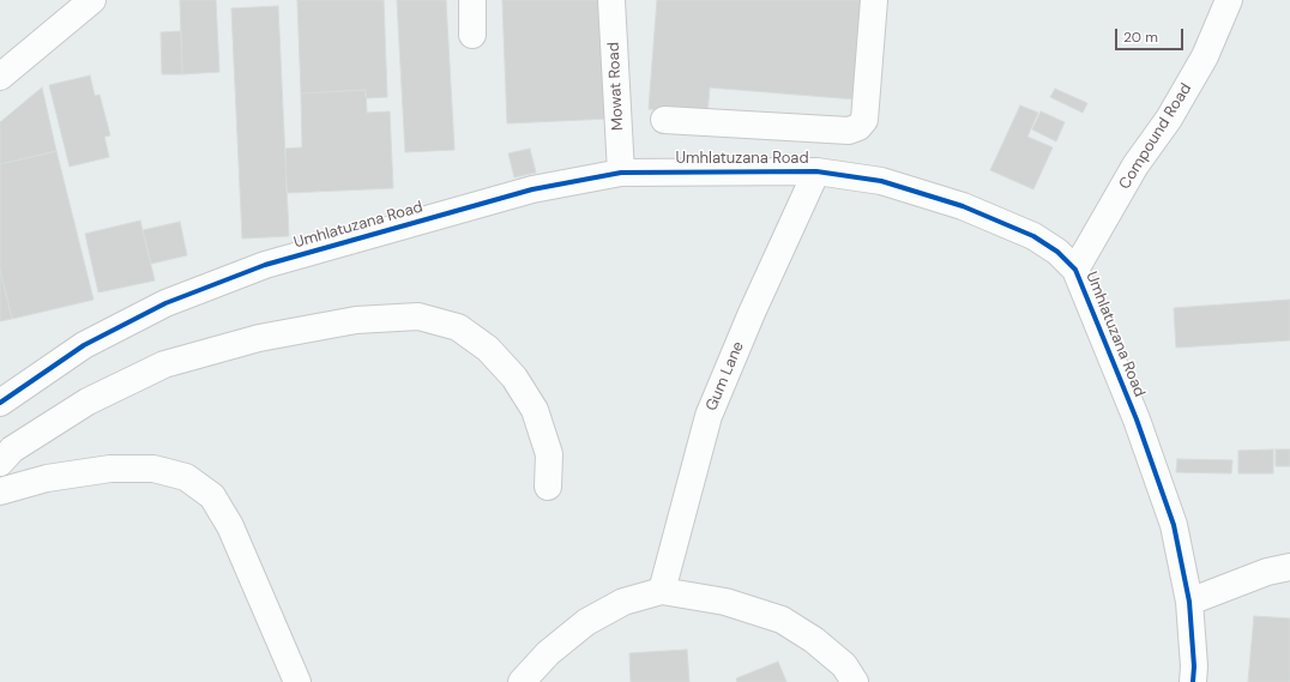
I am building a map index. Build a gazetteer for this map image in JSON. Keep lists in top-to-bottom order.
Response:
{
  "streets": {
    "street": [
      "Mowat Road",
      "Compound Road",
      "Umhlatuzana Road",
      "Gum Lane"
    ]
  },
  "crossings": [
    ["Mowat Road", "Umhlatuzana Road"],
    ["Compound Road", "Umhlatuzana Road"],
    ["Umhlatuzana Road", "Gum Lane"]
  ],
  "scale_bar": "20 m"
}
